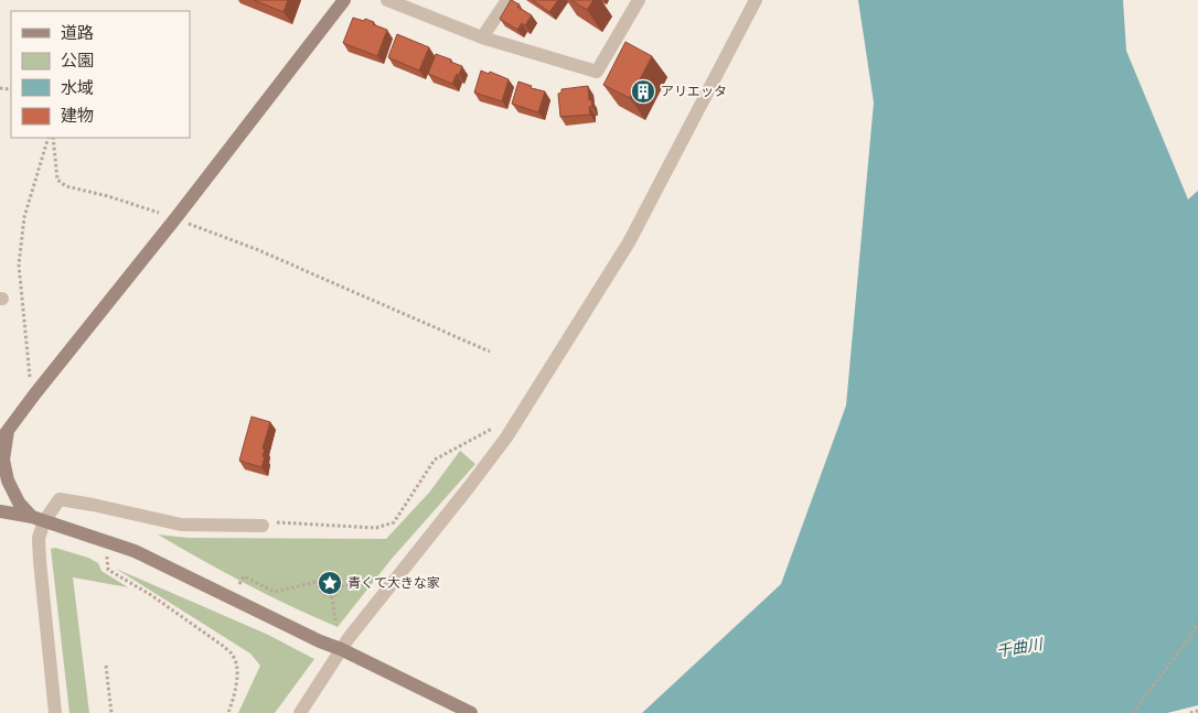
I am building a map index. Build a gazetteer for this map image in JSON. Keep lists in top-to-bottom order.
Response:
{
  "water": ["千曲川"],
  "places": {
    "building": ["アリエッタ"],
    "place": ["青くて大きな家"]
  },
  "legend": [
    "道路",
    "公園",
    "水域",
    "建物"
  ]
}
